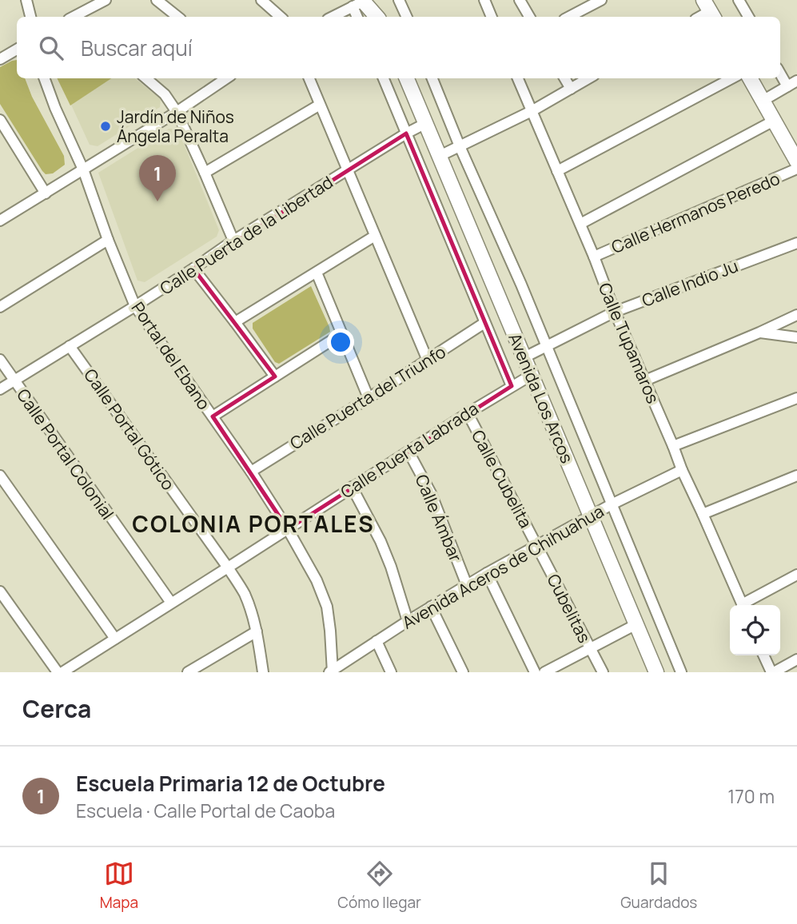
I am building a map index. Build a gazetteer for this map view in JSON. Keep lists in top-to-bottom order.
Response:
{
  "streets": {
    "street": [
      "Calle Hermanos Peredo",
      "Calle Puerta de la Libertad",
      "Calle Indio Ju",
      "Calle Tupamaros",
      "Portal del Ebano",
      "Calle Puerta del Triunfo",
      "Avenida Los Arcos",
      "Calle Portal Gótico",
      "Calle Puerta Labrada",
      "Calle Portal Colonial",
      "Calle Cubelita",
      "Calle Ámbar",
      "Avenida Aceros de Chihuahua",
      "Cubelitas"
    ]
  },
  "crossings": [
    ["Calle Hermanos Peredo", "Calle Tupamaros"],
    ["Calle Puerta de la Libertad", "Portal del Ebano"],
    ["Calle Puerta de la Libertad", "Avenida Los Arcos"],
    ["Calle Puerta de la Libertad", "Calle Portal Gótico"],
    ["Calle Puerta de la Libertad", "Calle Portal Colonial"],
    ["Calle Indio Ju", "Calle Tupamaros"],
    ["Calle Indio Ju", "Avenida Los Arcos"],
    ["Calle Tupamaros", "Avenida Aceros de Chihuahua"],
    ["Portal del Ebano", "Calle Puerta del Triunfo"],
    ["Portal del Ebano", "Calle Puerta Labrada"],
    ["Portal del Ebano", "Avenida Aceros de Chihuahua"],
    ["Calle Puerta del Triunfo", "Avenida Los Arcos"],
    ["Avenida Los Arcos", "Calle Puerta Labrada"],
    ["Avenida Los Arcos", "Avenida Aceros de Chihuahua"],
    ["Calle Portal Gótico", "Calle Puerta Labrada"],
    ["Calle Puerta Labrada", "Calle Portal Colonial"],
    ["Calle Puerta Labrada", "Calle Cubelita"],
    ["Calle Puerta Labrada", "Calle Ámbar"],
    ["Calle Cubelita", "Avenida Aceros de Chihuahua"],
    ["Calle Cubelita", "Cubelitas"],
    ["Calle Ámbar", "Avenida Aceros de Chihuahua"],
    ["Avenida Aceros de Chihuahua", "Cubelitas"]
  ],
  "districts": ["COLONIA PORTALES"],
  "places": ["Jardín de Niños Ángela Peralta"],
  "page": {
    "search": "Buscar aquí",
    "pins": "1",
    "heading": "Cerca",
    "list": [
      {
        "mark": "1",
        "name": "Escuela Primaria 12 de Octubre",
        "note": "Escuela · Calle Portal de Caoba",
        "value": "170 m"
      }
    ],
    "nav": ["Mapa", "Cómo llegar", "Guardados"]
  }
}
